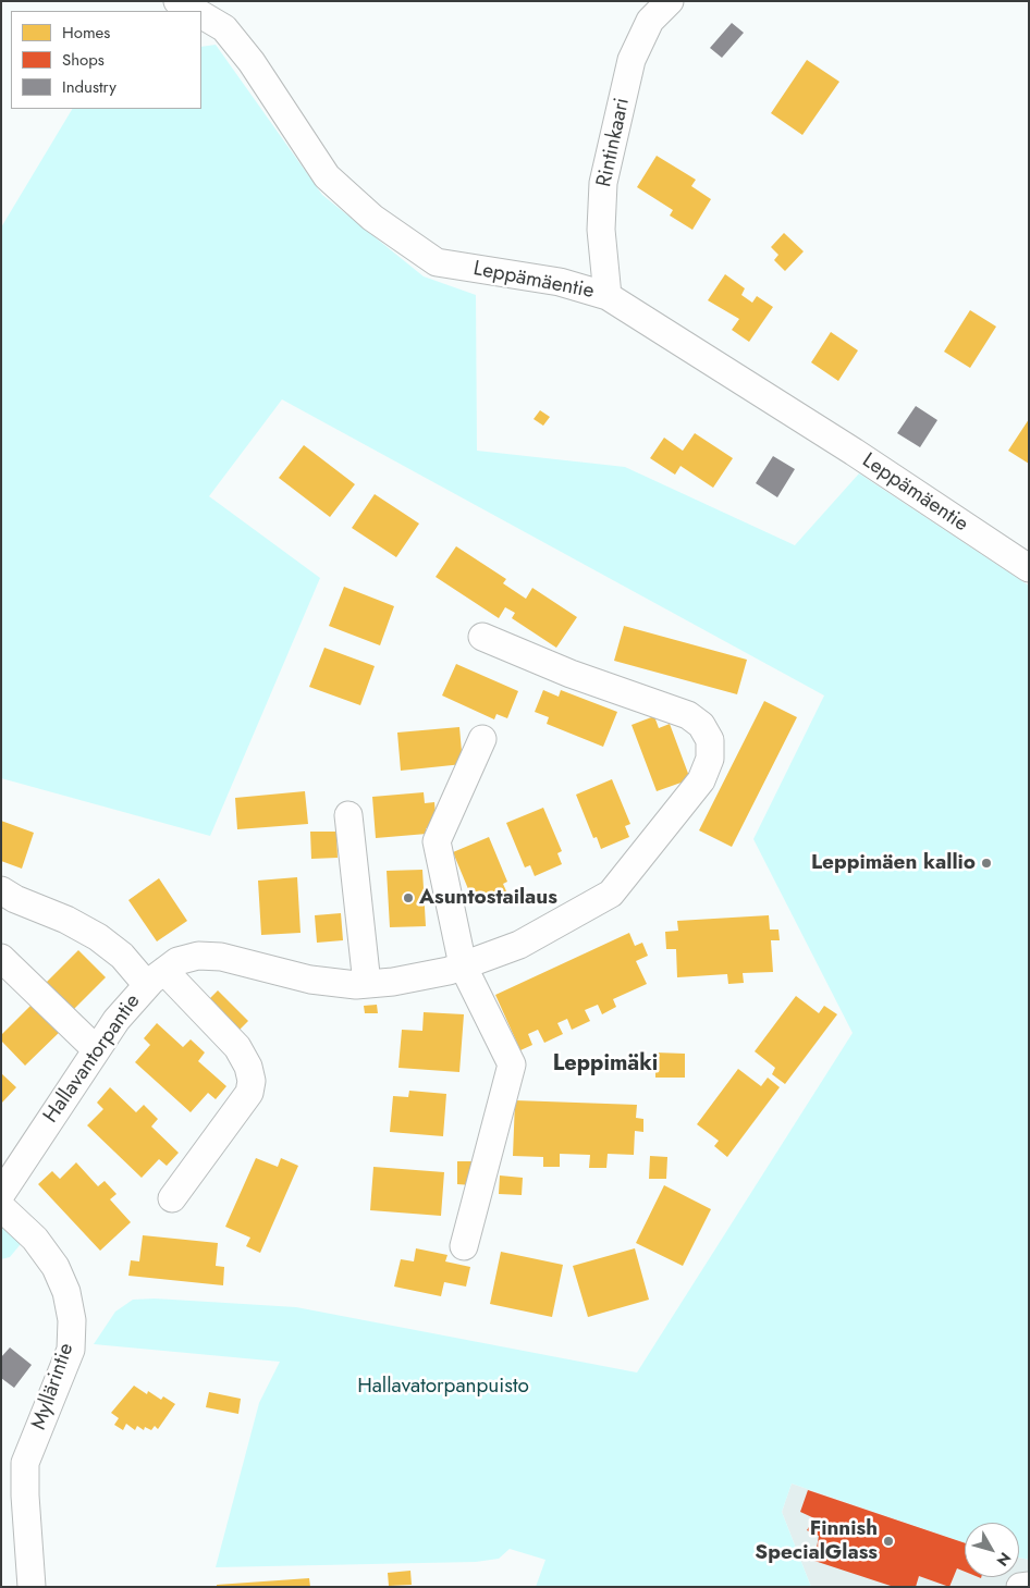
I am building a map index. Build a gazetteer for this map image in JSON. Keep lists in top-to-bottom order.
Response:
{
  "streets": {
    "street": [
      "Rintinkaari",
      "Leppämäentie",
      "Hallavantorpantie",
      "Myllärintie"
    ]
  },
  "crossings": [
    ["Rintinkaari", "Leppämäentie"]
  ],
  "districts": ["Leppimäki"],
  "parks": ["Hallavatorpanpuisto"],
  "places": ["Leppimäen kallio", "Asuntostailaus", "Finnish SpecialGlass"],
  "legend": ["Homes", "Shops", "Industry"],
  "north": "bottom right"
}
